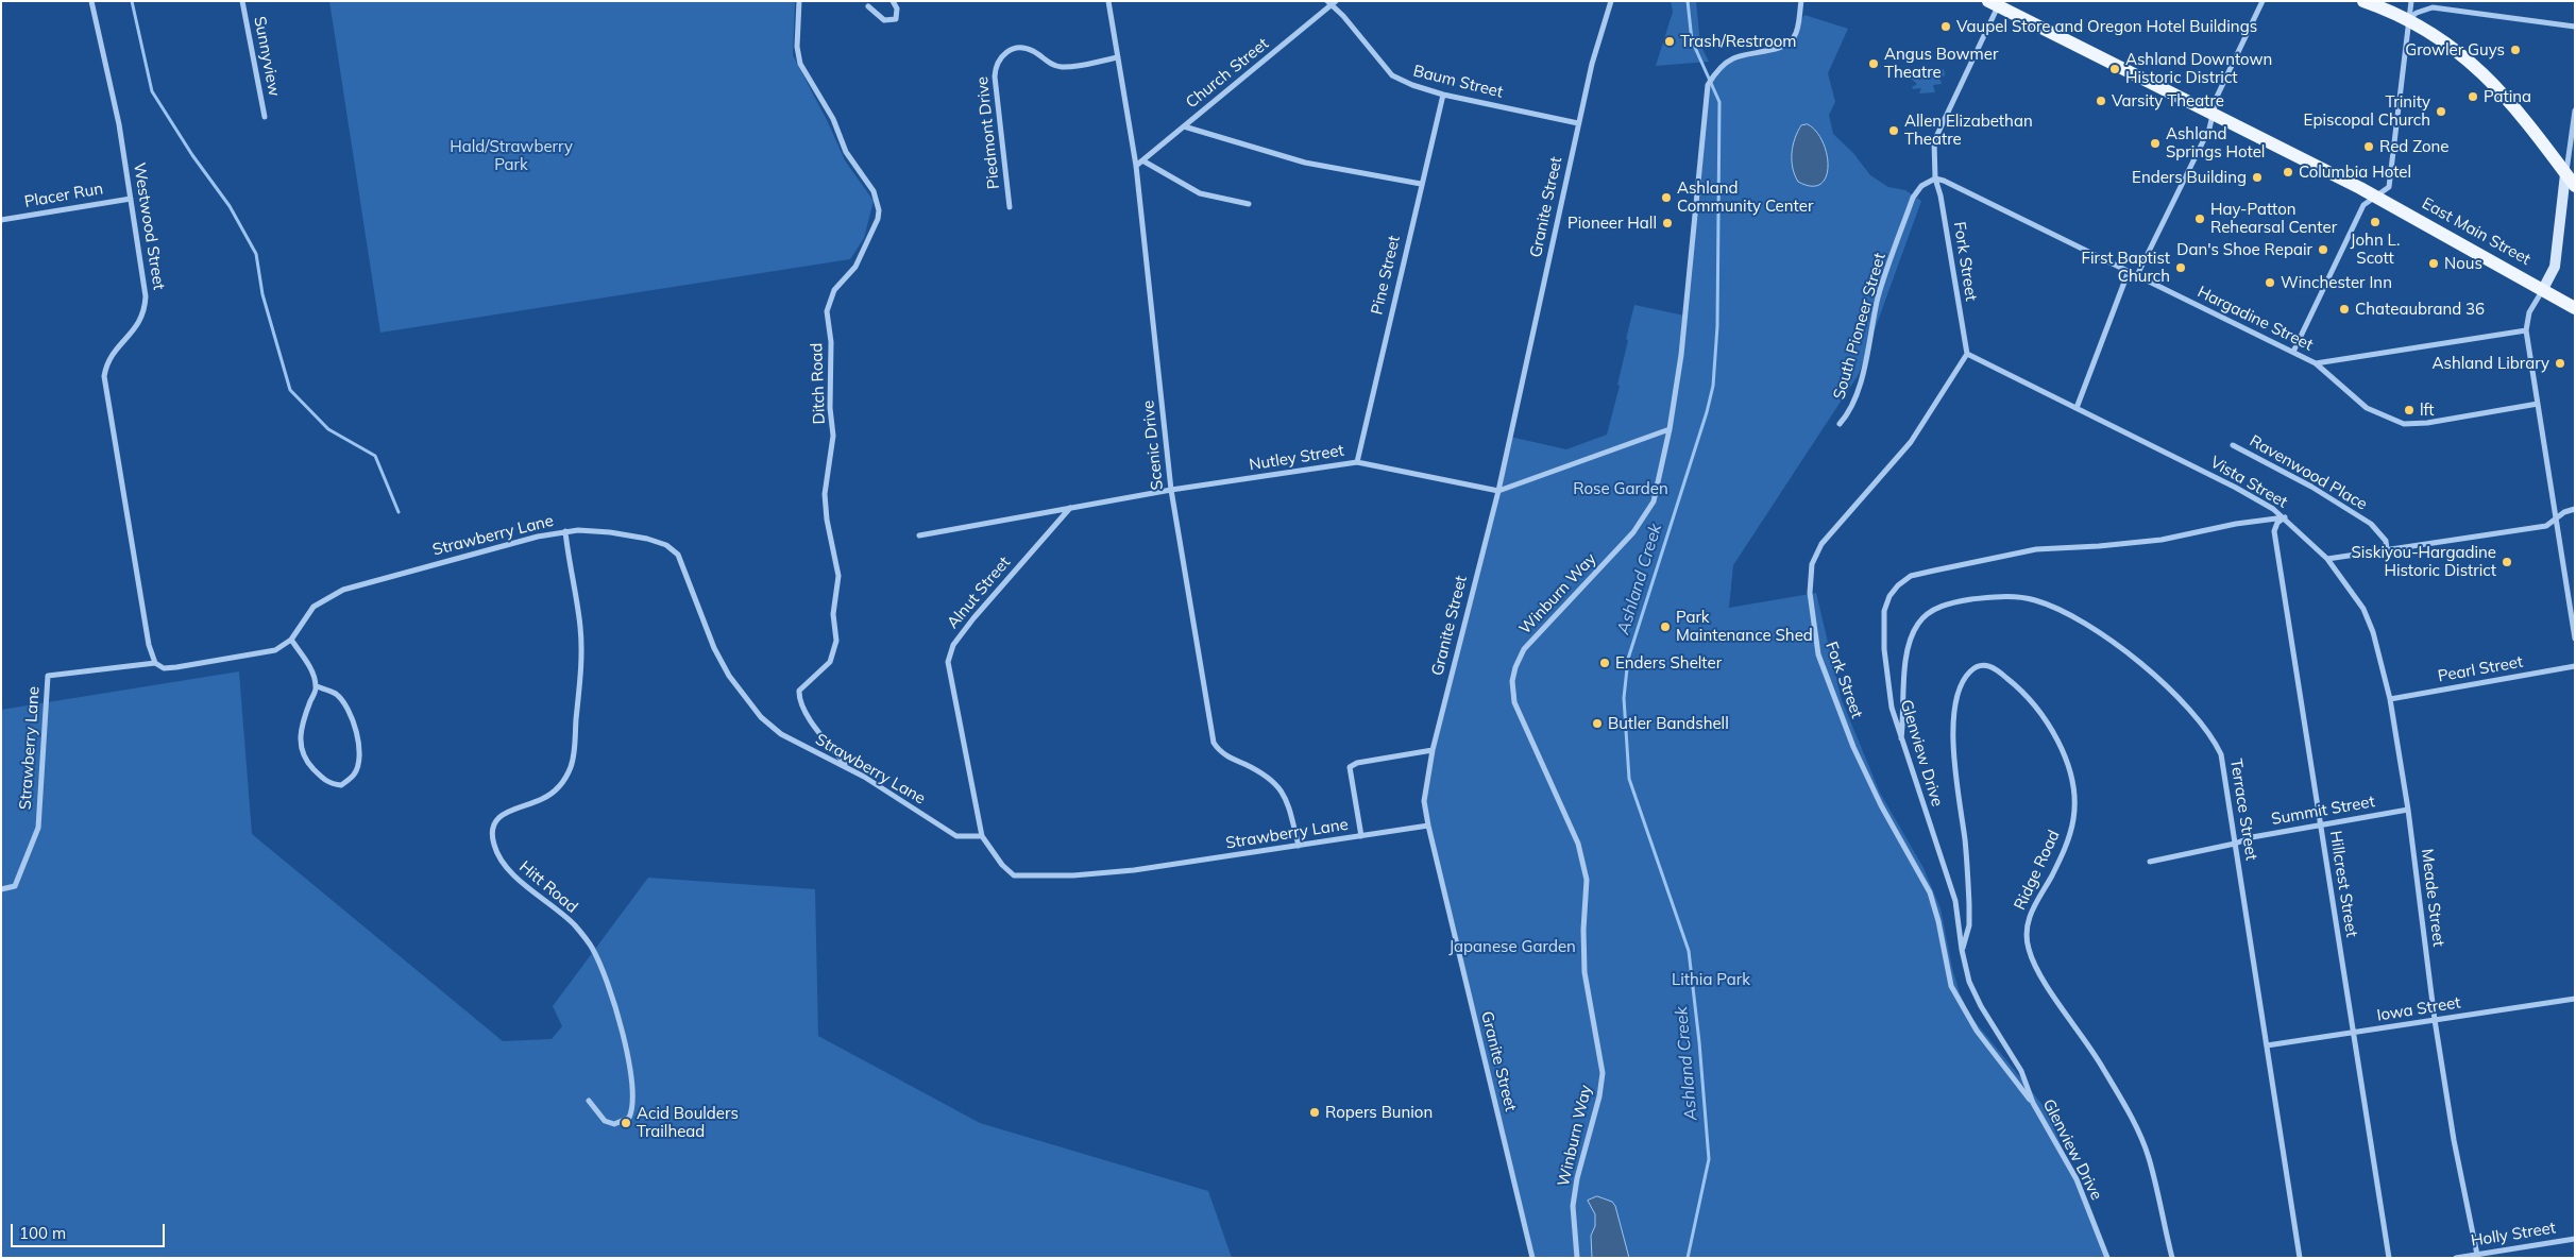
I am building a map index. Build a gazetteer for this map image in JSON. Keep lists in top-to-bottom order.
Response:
{
  "streets": {
    "main road": ["East Main Street"],
    "street": [
      "Sunnyview",
      "Church Street",
      "Baum Street",
      "Piedmont Drive",
      "Placer Run",
      "Granite Street",
      "Westwood Street",
      "Fork Street",
      "Pine Street",
      "Hargadine Street",
      "South Pioneer Street",
      "Ditch Road",
      "Scenic Drive",
      "Nutley Street",
      "Ravenwood Place",
      "Vista Street",
      "Strawberry Lane",
      "Alnut Street",
      "Winburn Way",
      "Pearl Street",
      "Glenview Drive",
      "Terrace Street",
      "Summit Street",
      "Ridge Road",
      "Hillcrest Street",
      "Hitt Road",
      "Meade Street",
      "Iowa Street",
      "Holly Street"
    ]
  },
  "crossings": [
    ["Church Street", "Baum Street"],
    ["Church Street", "Scenic Drive"],
    ["Baum Street", "Granite Street"],
    ["Baum Street", "Pine Street"],
    ["Piedmont Drive", "Scenic Drive"],
    ["Placer Run", "Westwood Street"],
    ["Granite Street", "Nutley Street"],
    ["Granite Street", "Strawberry Lane"],
    ["Westwood Street", "Strawberry Lane"],
    ["Fork Street", "Hargadine Street"],
    ["Fork Street", "South Pioneer Street"],
    ["Fork Street", "Vista Street"],
    ["Fork Street", "Glenview Drive"],
    ["Pine Street", "Nutley Street"],
    ["Hargadine Street", "South Pioneer Street"],
    ["Ditch Road", "Strawberry Lane"],
    ["Scenic Drive", "Nutley Street"],
    ["Scenic Drive", "Strawberry Lane"],
    ["Nutley Street", "Alnut Street"],
    ["Vista Street", "Glenview Drive"],
    ["Vista Street", "Hillcrest Street"],
    ["Vista Street", "Meade Street"],
    ["Strawberry Lane", "Alnut Street"],
    ["Strawberry Lane", "Hitt Road"],
    ["Pearl Street", "Meade Street"],
    ["Glenview Drive", "Terrace Street"],
    ["Glenview Drive", "Ridge Road"],
    ["Glenview Drive", "Hillcrest Street"],
    ["Terrace Street", "Summit Street"],
    ["Terrace Street", "Iowa Street"],
    ["Summit Street", "Hillcrest Street"],
    ["Summit Street", "Meade Street"],
    ["Hillcrest Street", "Iowa Street"],
    ["Meade Street", "Iowa Street"],
    ["Meade Street", "Holly Street"]
  ],
  "water": ["Ashland Creek"],
  "parks": [
    "Hald/Strawberry Park",
    "Rose Garden",
    "Japanese Garden",
    "Lithia Park"
  ],
  "places": [
    "Vaupel Store and Oregon Hotel Buildings",
    "Trash/Restroom",
    "Growler Guys",
    "Angus Bowmer Theatre",
    "Ashland Downtown Historic District",
    "Patina",
    "Varsity Theatre",
    "Trinity Episcopal Church",
    "Allen Elizabethan Theatre",
    "Ashland Springs Hotel",
    "Red Zone",
    "Columbia Hotel",
    "Enders Building",
    "Ashland Community Center",
    "Hay-Patton Rehearsal Center",
    "John L. Scott",
    "Pioneer Hall",
    "Dan's Shoe Repair",
    "Nous",
    "First Baptist Church",
    "Winchester Inn",
    "Chateaubrand 36",
    "Ashland Library",
    "lft",
    "Siskiyou-Hargadine Historic District",
    "Park Maintenance Shed",
    "Enders Shelter",
    "Butler Bandshell",
    "Ropers Bunion",
    "Acid Boulders Trailhead"
  ],
  "scale_bar": "100 m"
}
